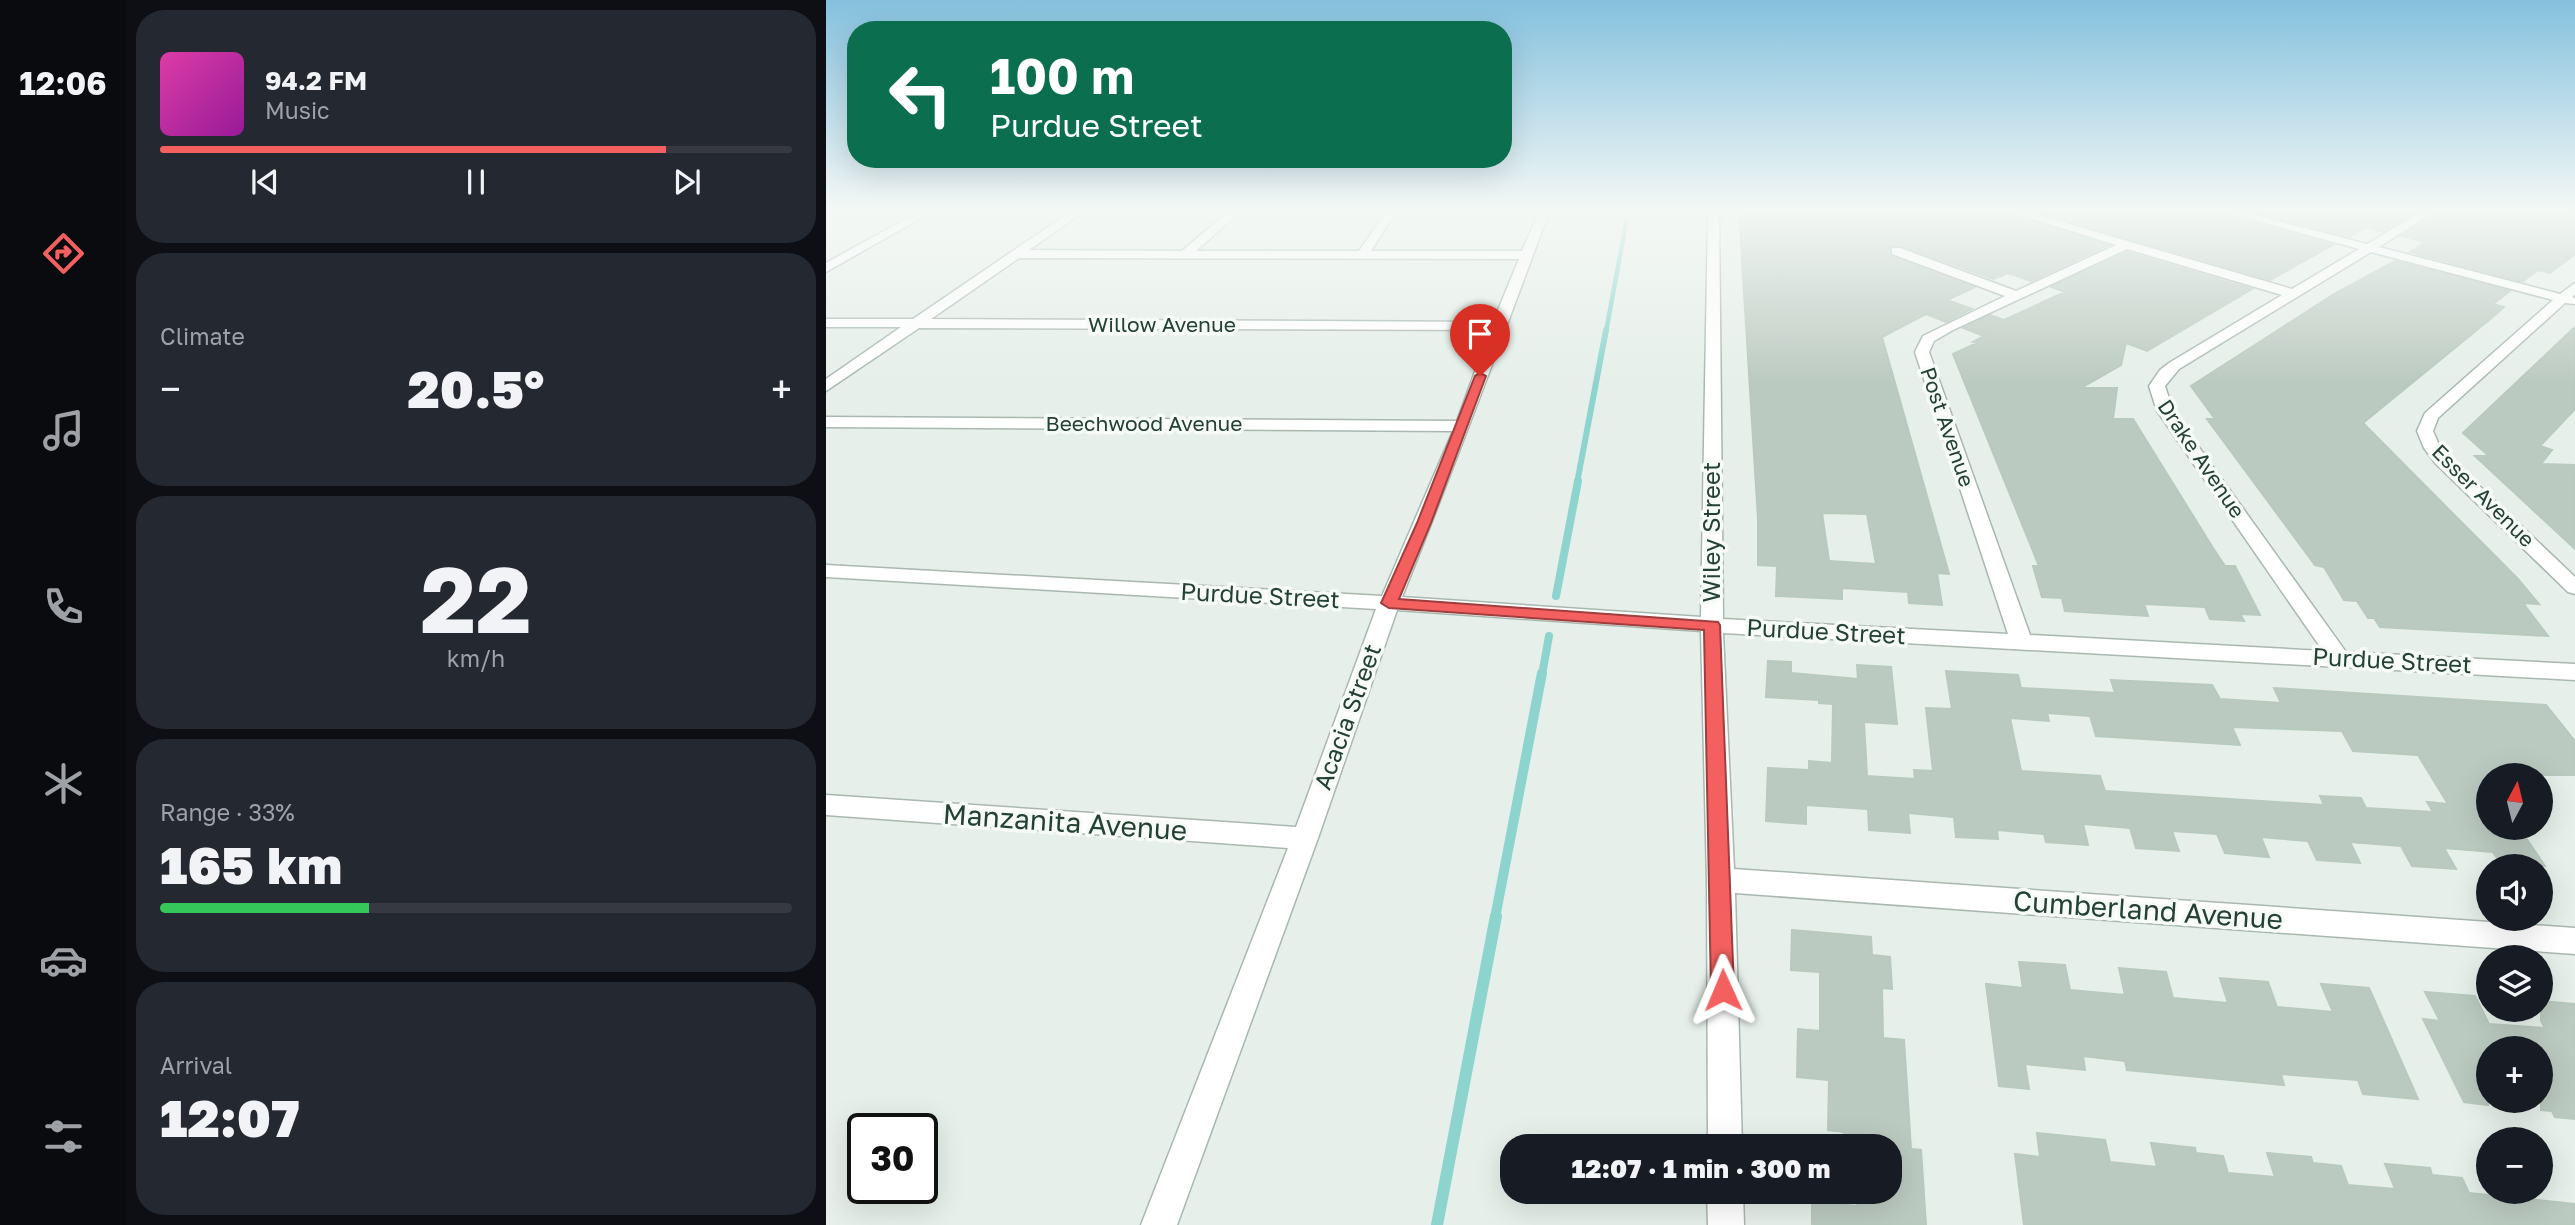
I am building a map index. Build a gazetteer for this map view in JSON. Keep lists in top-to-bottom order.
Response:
{
  "streets": {
    "street": [
      "Willow Avenue",
      "Beechwood Avenue",
      "Post Avenue",
      "Drake Avenue",
      "Esser Avenue",
      "Wiley Street",
      "Purdue Street",
      "Acacia Street",
      "Manzanita Avenue",
      "Cumberland Avenue"
    ]
  },
  "crossings": [
    ["Willow Avenue", "Acacia Street"],
    ["Beechwood Avenue", "Acacia Street"],
    ["Post Avenue", "Purdue Street"],
    ["Drake Avenue", "Purdue Street"],
    ["Wiley Street", "Purdue Street"],
    ["Wiley Street", "Cumberland Avenue"],
    ["Purdue Street", "Acacia Street"],
    ["Acacia Street", "Manzanita Avenue"]
  ],
  "north": "top",
  "page": {
    "tabs": "12:06",
    "turn": ["100 m", "Purdue Street"],
    "song": ["94.2 FM", "Music"],
    "tile": [
      "Climate",
      ["22", "km/h"],
      ["Range · 33%", "165 km"],
      ["Arrival", "12:07"]
    ],
    "heat": ["−", "20.5°", "+"],
    "map_buttons": ["+", "−"],
    "limit": "30",
    "trip": "12:07 · 1 min · 300 m"
  }
}
